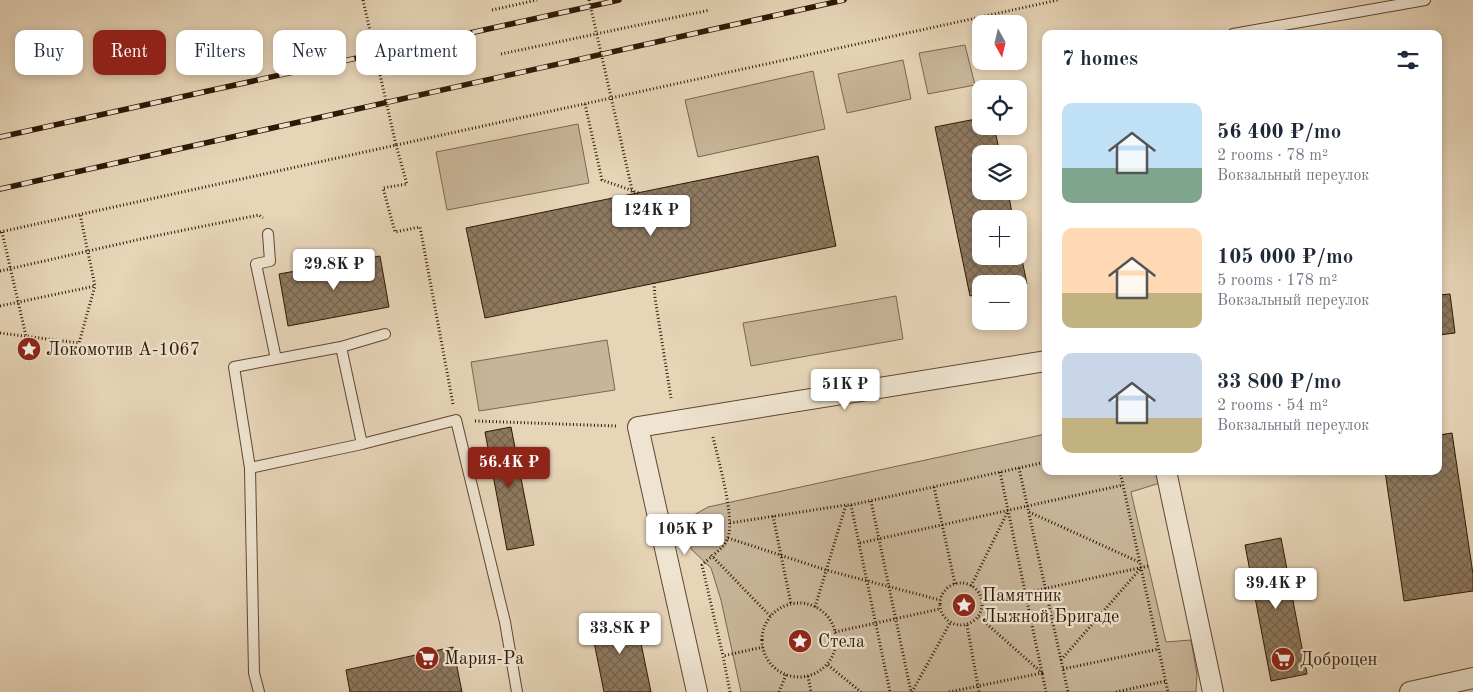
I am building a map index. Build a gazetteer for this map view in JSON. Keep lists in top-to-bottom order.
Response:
{
  "places": {
    "place": ["Локомотив А-1067", "Памятник Лыжной Бригаде", "Стела"],
    "supermarket": ["Мария-Ра", "Доброцен"]
  },
  "north": "bottom",
  "page": {
    "map_buttons": ["+", "−"],
    "chip": [
      "Buy",
      "Rent",
      "Filters",
      "New",
      "Apartment"
    ],
    "heading": "7 homes",
    "list": [
      {
        "name": "56 400 ₽/mo",
        "note": "2 rooms · 78 m² · Вокзальный переулок"
      },
      {
        "name": "105 000 ₽/mo",
        "note": "5 rooms · 178 m² · Вокзальный переулок"
      },
      {
        "name": "33 800 ₽/mo",
        "note": "2 rooms · 54 m² · Вокзальный переулок"
      }
    ],
    "price": [
      "124K ₽",
      "29.8K ₽",
      "51K ₽",
      "56.4K ₽",
      "105K ₽",
      "39.4K ₽",
      "33.8K ₽"
    ]
  }
}
